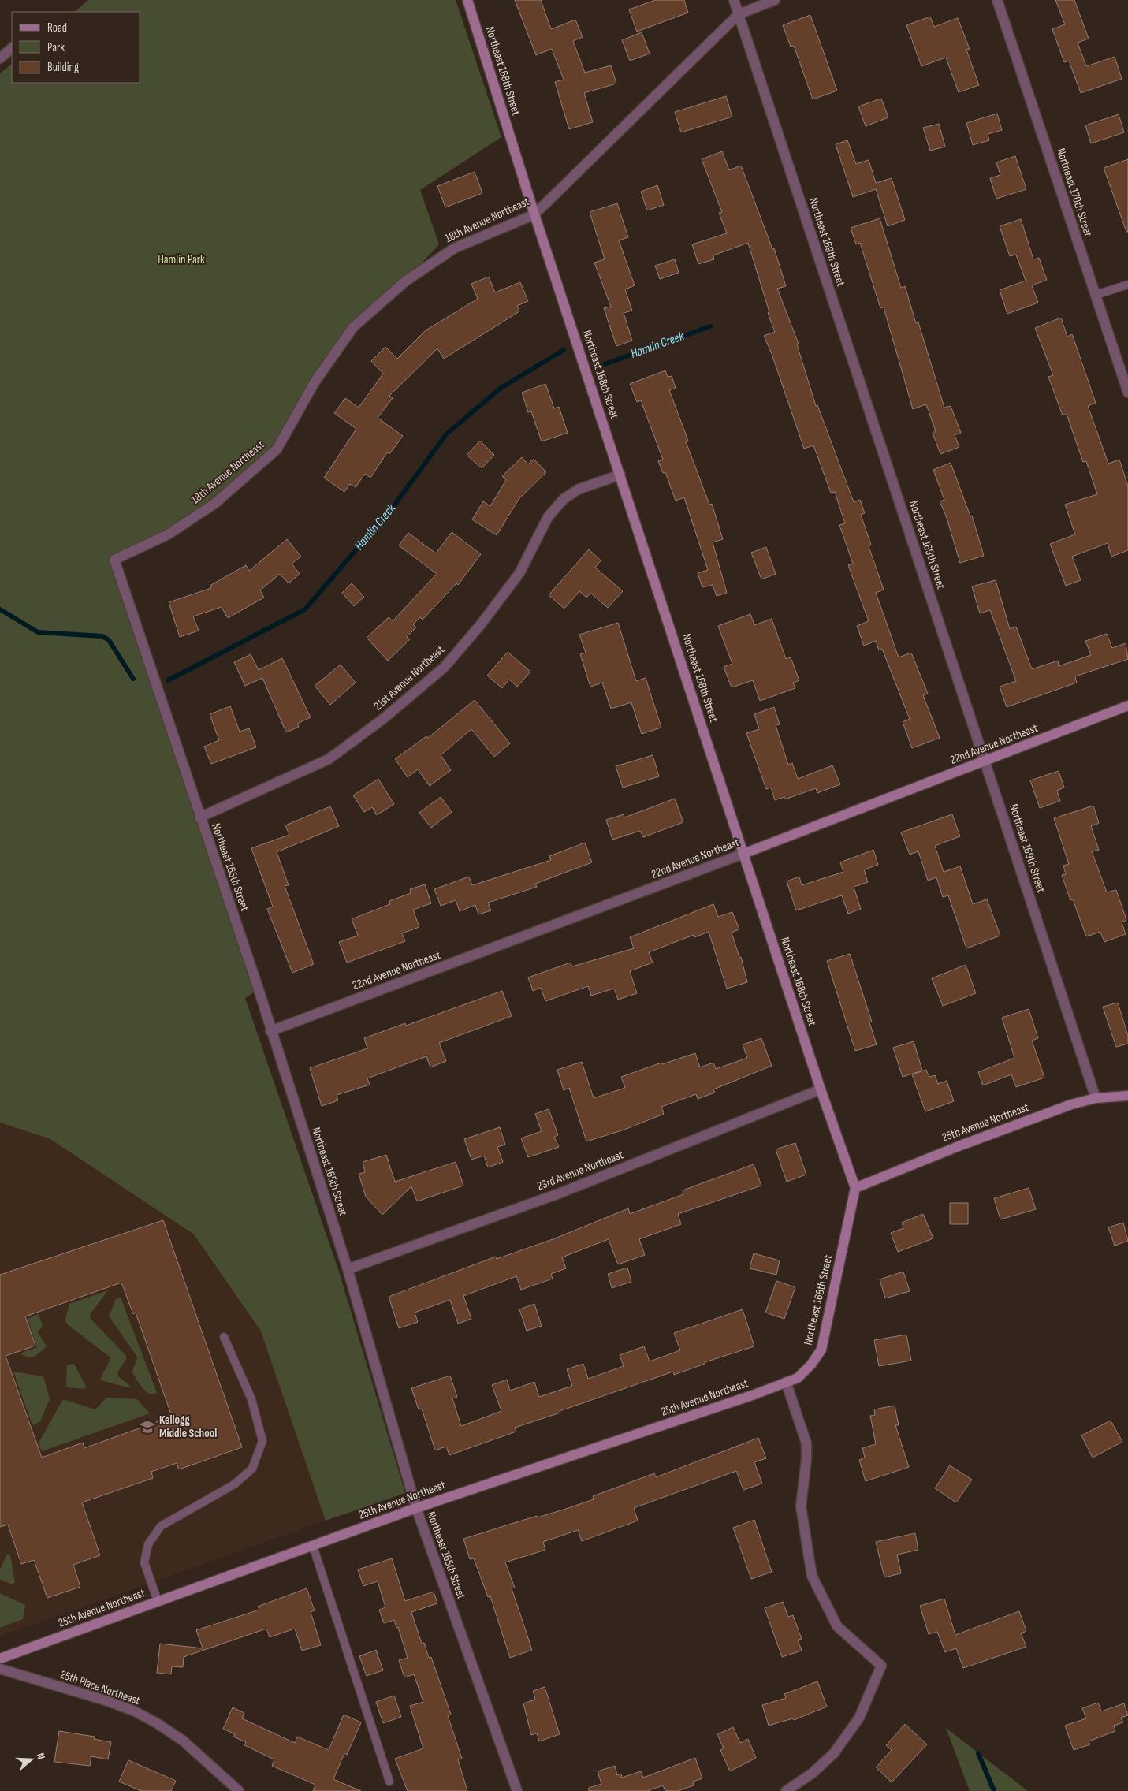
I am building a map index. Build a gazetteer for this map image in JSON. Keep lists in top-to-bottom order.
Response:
{
  "streets": {
    "street": [
      "Northeast 168th Street",
      "Northeast 170th Street",
      "18th Avenue Northeast",
      "Northeast 169th Street",
      "21st Avenue Northeast",
      "22nd Avenue Northeast",
      "Northeast 165th Street",
      "25th Avenue Northeast",
      "23rd Avenue Northeast",
      "25th Place Northeast"
    ]
  },
  "crossings": [
    ["Northeast 168th Street", "18th Avenue Northeast"],
    ["Northeast 168th Street", "21st Avenue Northeast"],
    ["Northeast 168th Street", "22nd Avenue Northeast"],
    ["Northeast 168th Street", "25th Avenue Northeast"],
    ["Northeast 168th Street", "23rd Avenue Northeast"],
    ["18th Avenue Northeast", "Northeast 169th Street"],
    ["18th Avenue Northeast", "Northeast 165th Street"],
    ["Northeast 169th Street", "22nd Avenue Northeast"],
    ["Northeast 169th Street", "25th Avenue Northeast"],
    ["21st Avenue Northeast", "Northeast 165th Street"],
    ["22nd Avenue Northeast", "Northeast 165th Street"],
    ["Northeast 165th Street", "25th Avenue Northeast"],
    ["Northeast 165th Street", "23rd Avenue Northeast"]
  ],
  "water": ["Hamlin Creek"],
  "parks": ["Hamlin Park"],
  "places": {
    "school or university": ["Kellogg Middle School"]
  },
  "legend": ["Road", "Park", "Building"],
  "north": "right"
}
